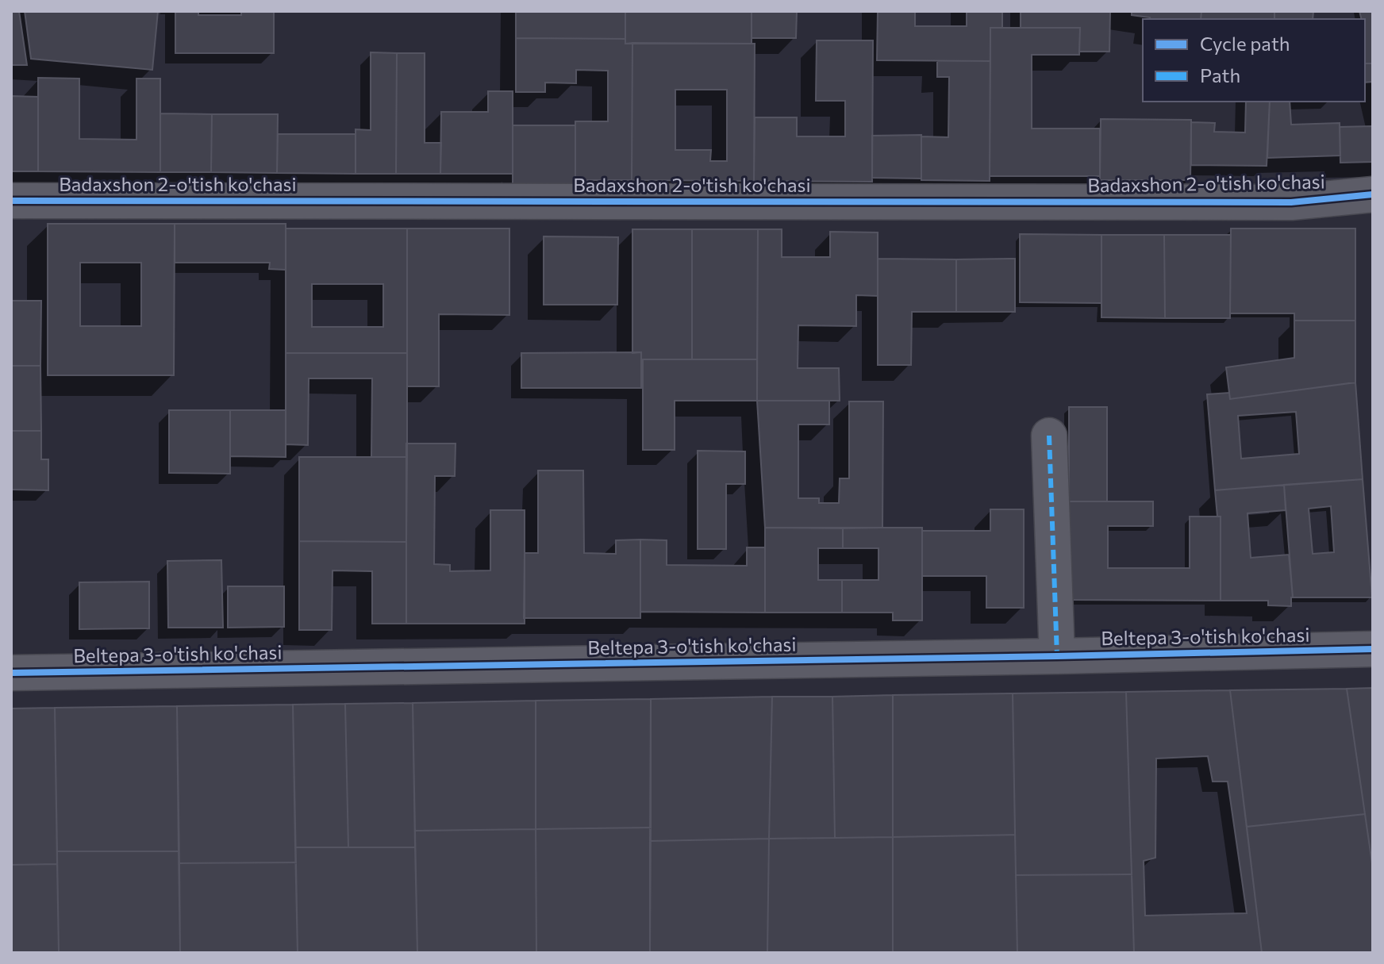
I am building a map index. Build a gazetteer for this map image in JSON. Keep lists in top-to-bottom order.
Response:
{
  "streets": {
    "street": ["Badaxshon 2-o'tish ko'chasi", "Beltepa 3-o'tish ko'chasi"]
  },
  "legend": ["Cycle path", "Path"]
}
